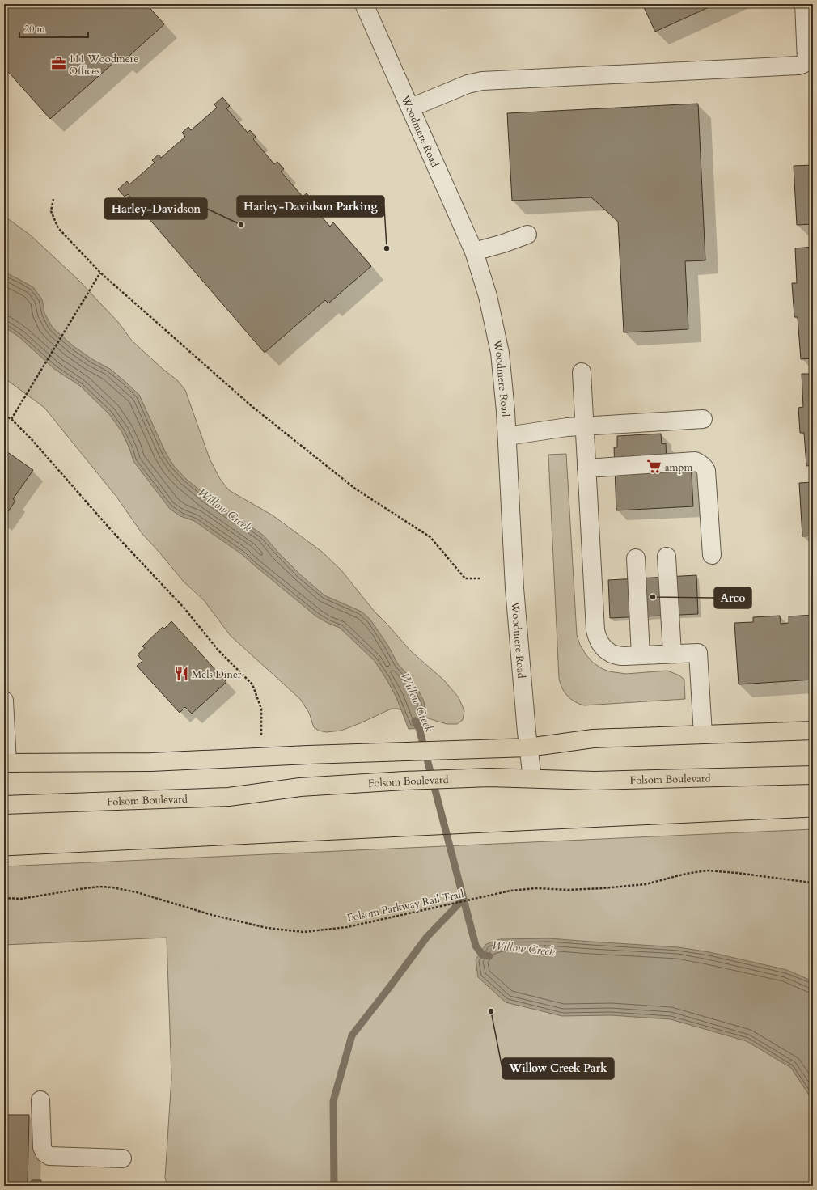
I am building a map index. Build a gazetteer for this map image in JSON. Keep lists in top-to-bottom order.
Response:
{
  "streets": {
    "main road": ["Folsom Boulevard"],
    "street": ["Woodmere Road"],
    "path": ["Folsom Parkway Rail Trail"]
  },
  "crossings": [
    ["Woodmere Road", "Folsom Boulevard"]
  ],
  "water": ["Willow Creek"],
  "places": {
    "office": ["111 Woodmere Offices"],
    "other": [
      "Harley-Davidson",
      "Harley-Davidson Parking",
      "Arco",
      "Willow Creek Park"
    ],
    "supermarket": ["ampm"],
    "restaurant": ["Mels Diner"]
  },
  "scale_bar": "20 m"
}
